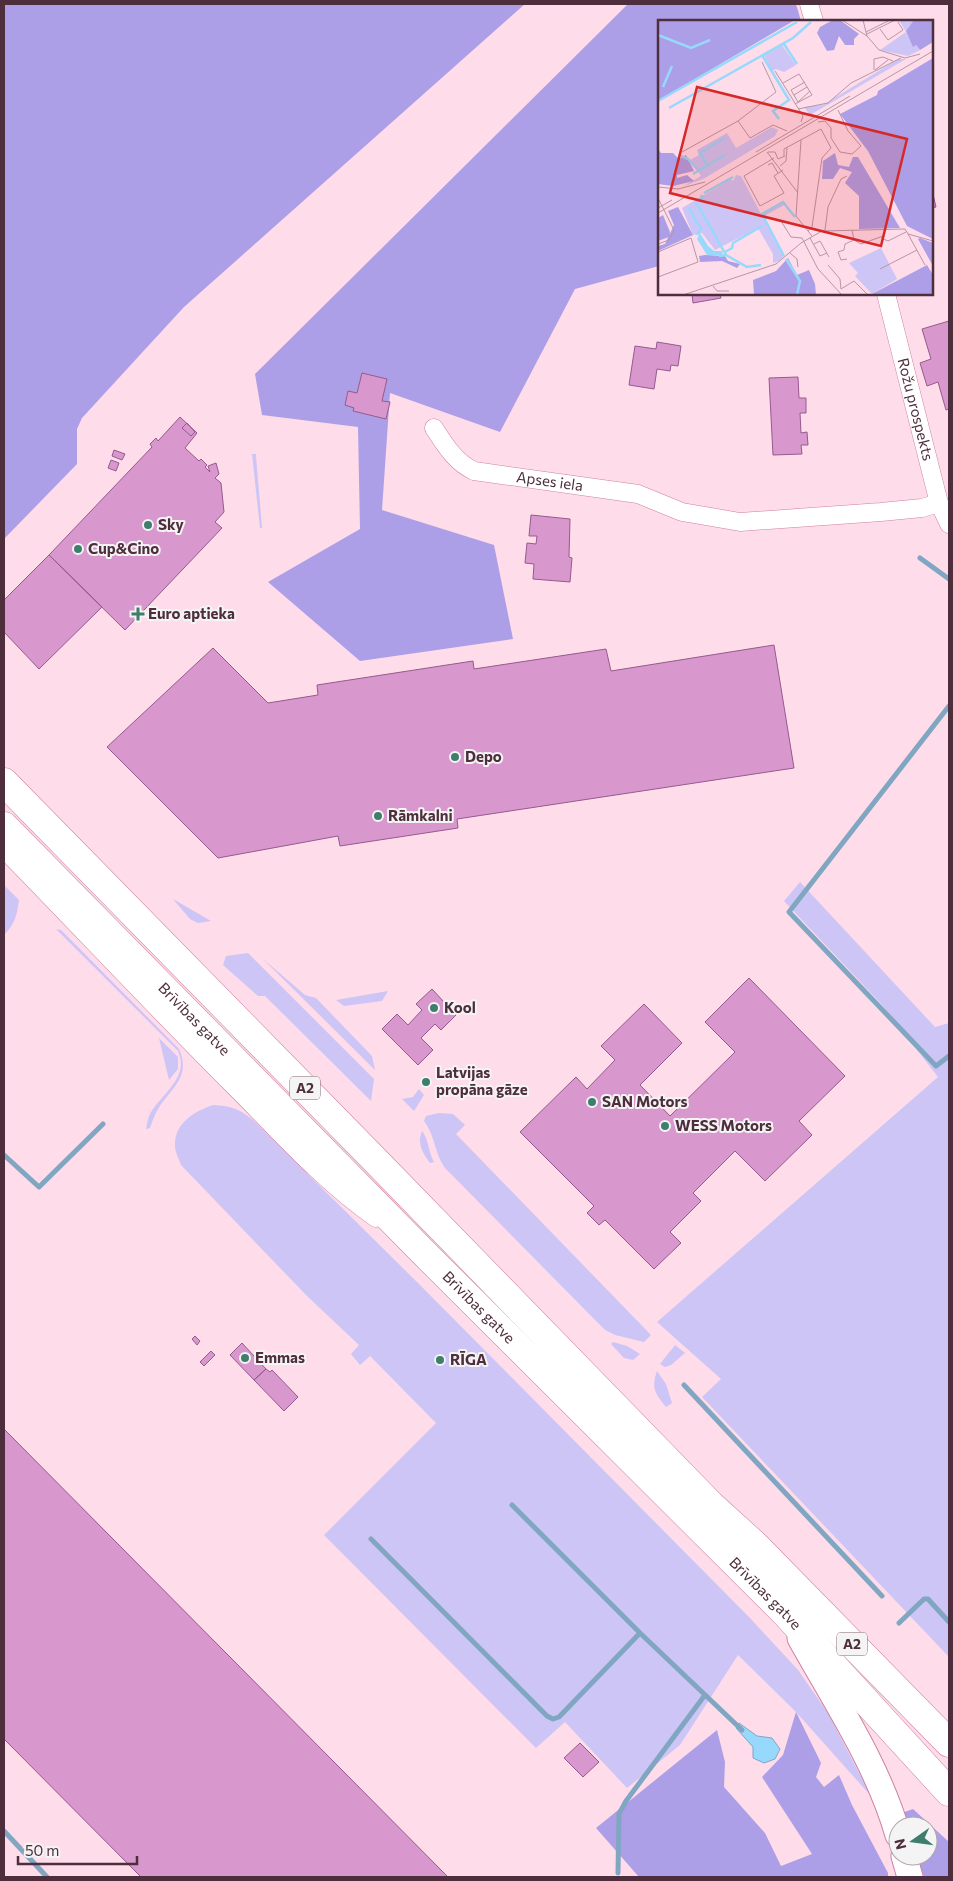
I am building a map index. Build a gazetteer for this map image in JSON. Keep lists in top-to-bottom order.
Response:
{
  "streets": {
    "highway": ["Brīvības gatve", "A2"],
    "street": ["Rožu prospekts", "Apses iela"]
  },
  "crossings": [
    ["Rožu prospekts", "Apses iela"]
  ],
  "places": {
    "other": [
      "Sky",
      "Cup&Cino",
      "Depo",
      "Rāmkalni",
      "Kool",
      "Latvijas propāna gāze",
      "SAN Motors",
      "WESS Motors",
      "Emmas",
      "RĪGA"
    ],
    "health": ["Euro aptieka"]
  },
  "scale_bar": "50 m",
  "north": "left"
}
